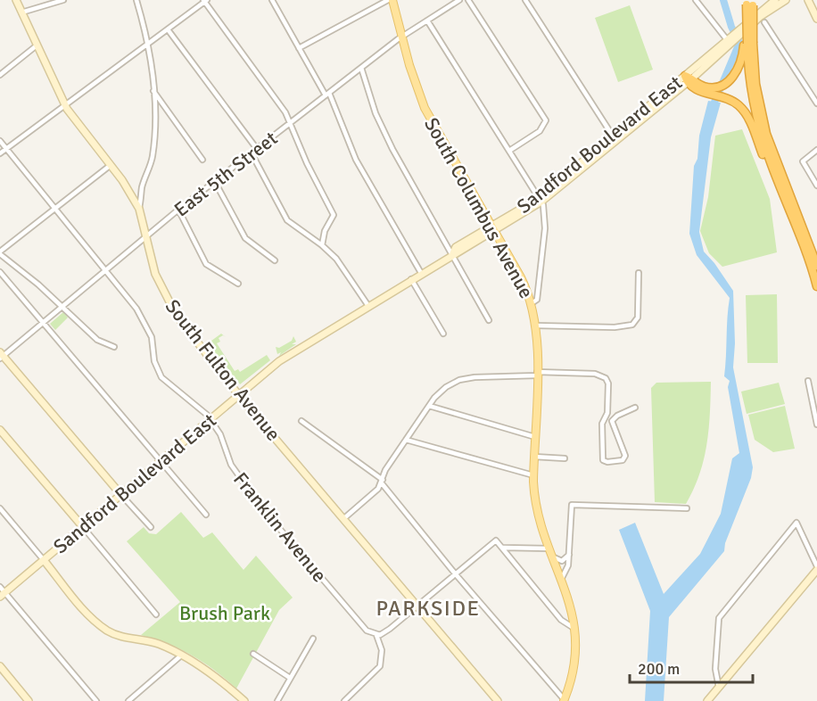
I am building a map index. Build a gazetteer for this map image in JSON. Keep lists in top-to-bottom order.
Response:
{
  "streets": {
    "main road": ["South Columbus Avenue"],
    "street": [
      "Sandford Boulevard East",
      "East 5th Street",
      "South Fulton Avenue",
      "Franklin Avenue"
    ]
  },
  "crossings": [
    ["Sandford Boulevard East", "South Columbus Avenue"],
    ["Sandford Boulevard East", "South Fulton Avenue"],
    ["Sandford Boulevard East", "Franklin Avenue"],
    ["East 5th Street", "South Columbus Avenue"],
    ["East 5th Street", "South Fulton Avenue"],
    ["East 5th Street", "Franklin Avenue"]
  ],
  "districts": ["PARKSIDE"],
  "parks": ["Brush Park"],
  "scale_bar": "200 m"
}
